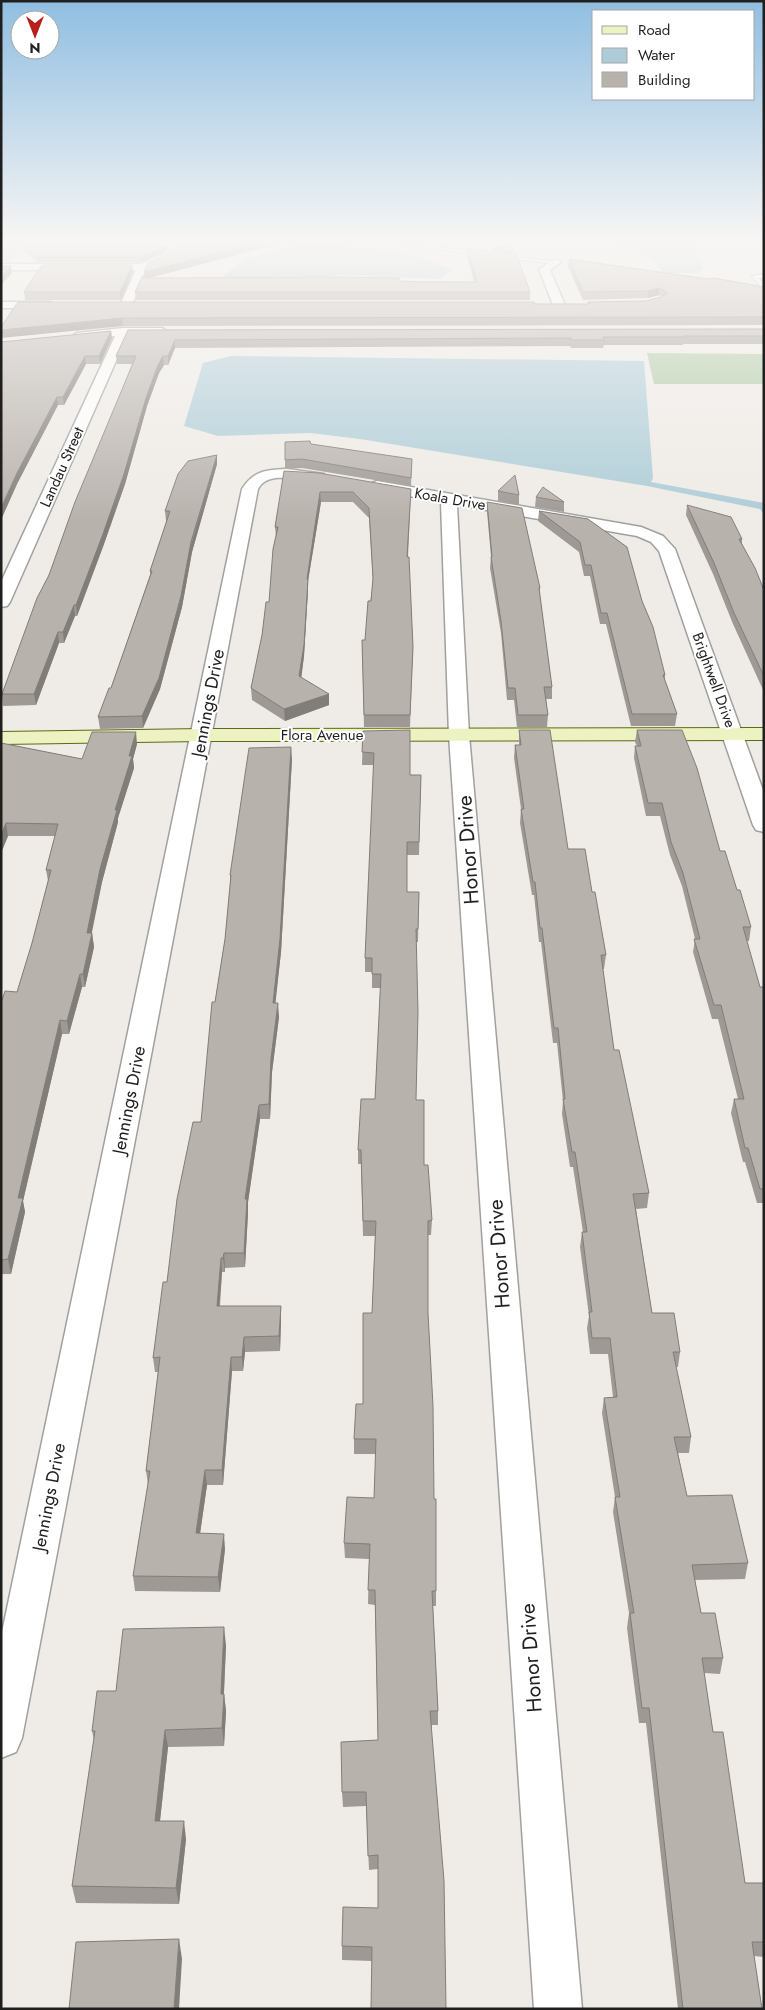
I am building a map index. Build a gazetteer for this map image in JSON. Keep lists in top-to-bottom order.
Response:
{
  "streets": {
    "street": [
      "Landau Street",
      "Koala Drive",
      "Brightwell Drive",
      "Jennings Drive",
      "Flora Avenue",
      "Honor Drive"
    ]
  },
  "crossings": [
    ["Koala Drive", "Brightwell Drive"],
    ["Koala Drive", "Honor Drive"],
    ["Brightwell Drive", "Flora Avenue"],
    ["Jennings Drive", "Flora Avenue"],
    ["Flora Avenue", "Honor Drive"]
  ],
  "legend": ["Road", "Water", "Building"],
  "north": "bottom"
}
